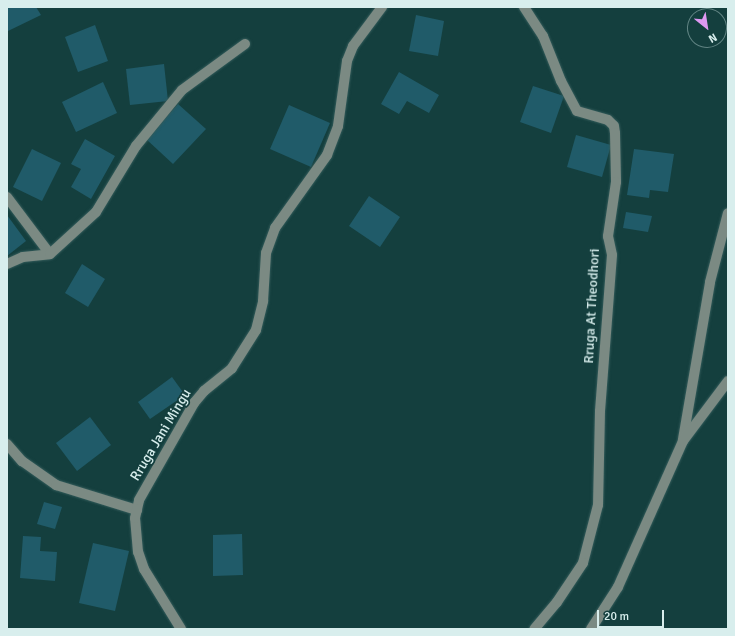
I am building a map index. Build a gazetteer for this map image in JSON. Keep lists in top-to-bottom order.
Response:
{
  "streets": {
    "street": ["Rruga At Theodhori", "Rruga Jani Mingu"]
  },
  "scale_bar": "20 m",
  "north": "bottom right"
}
